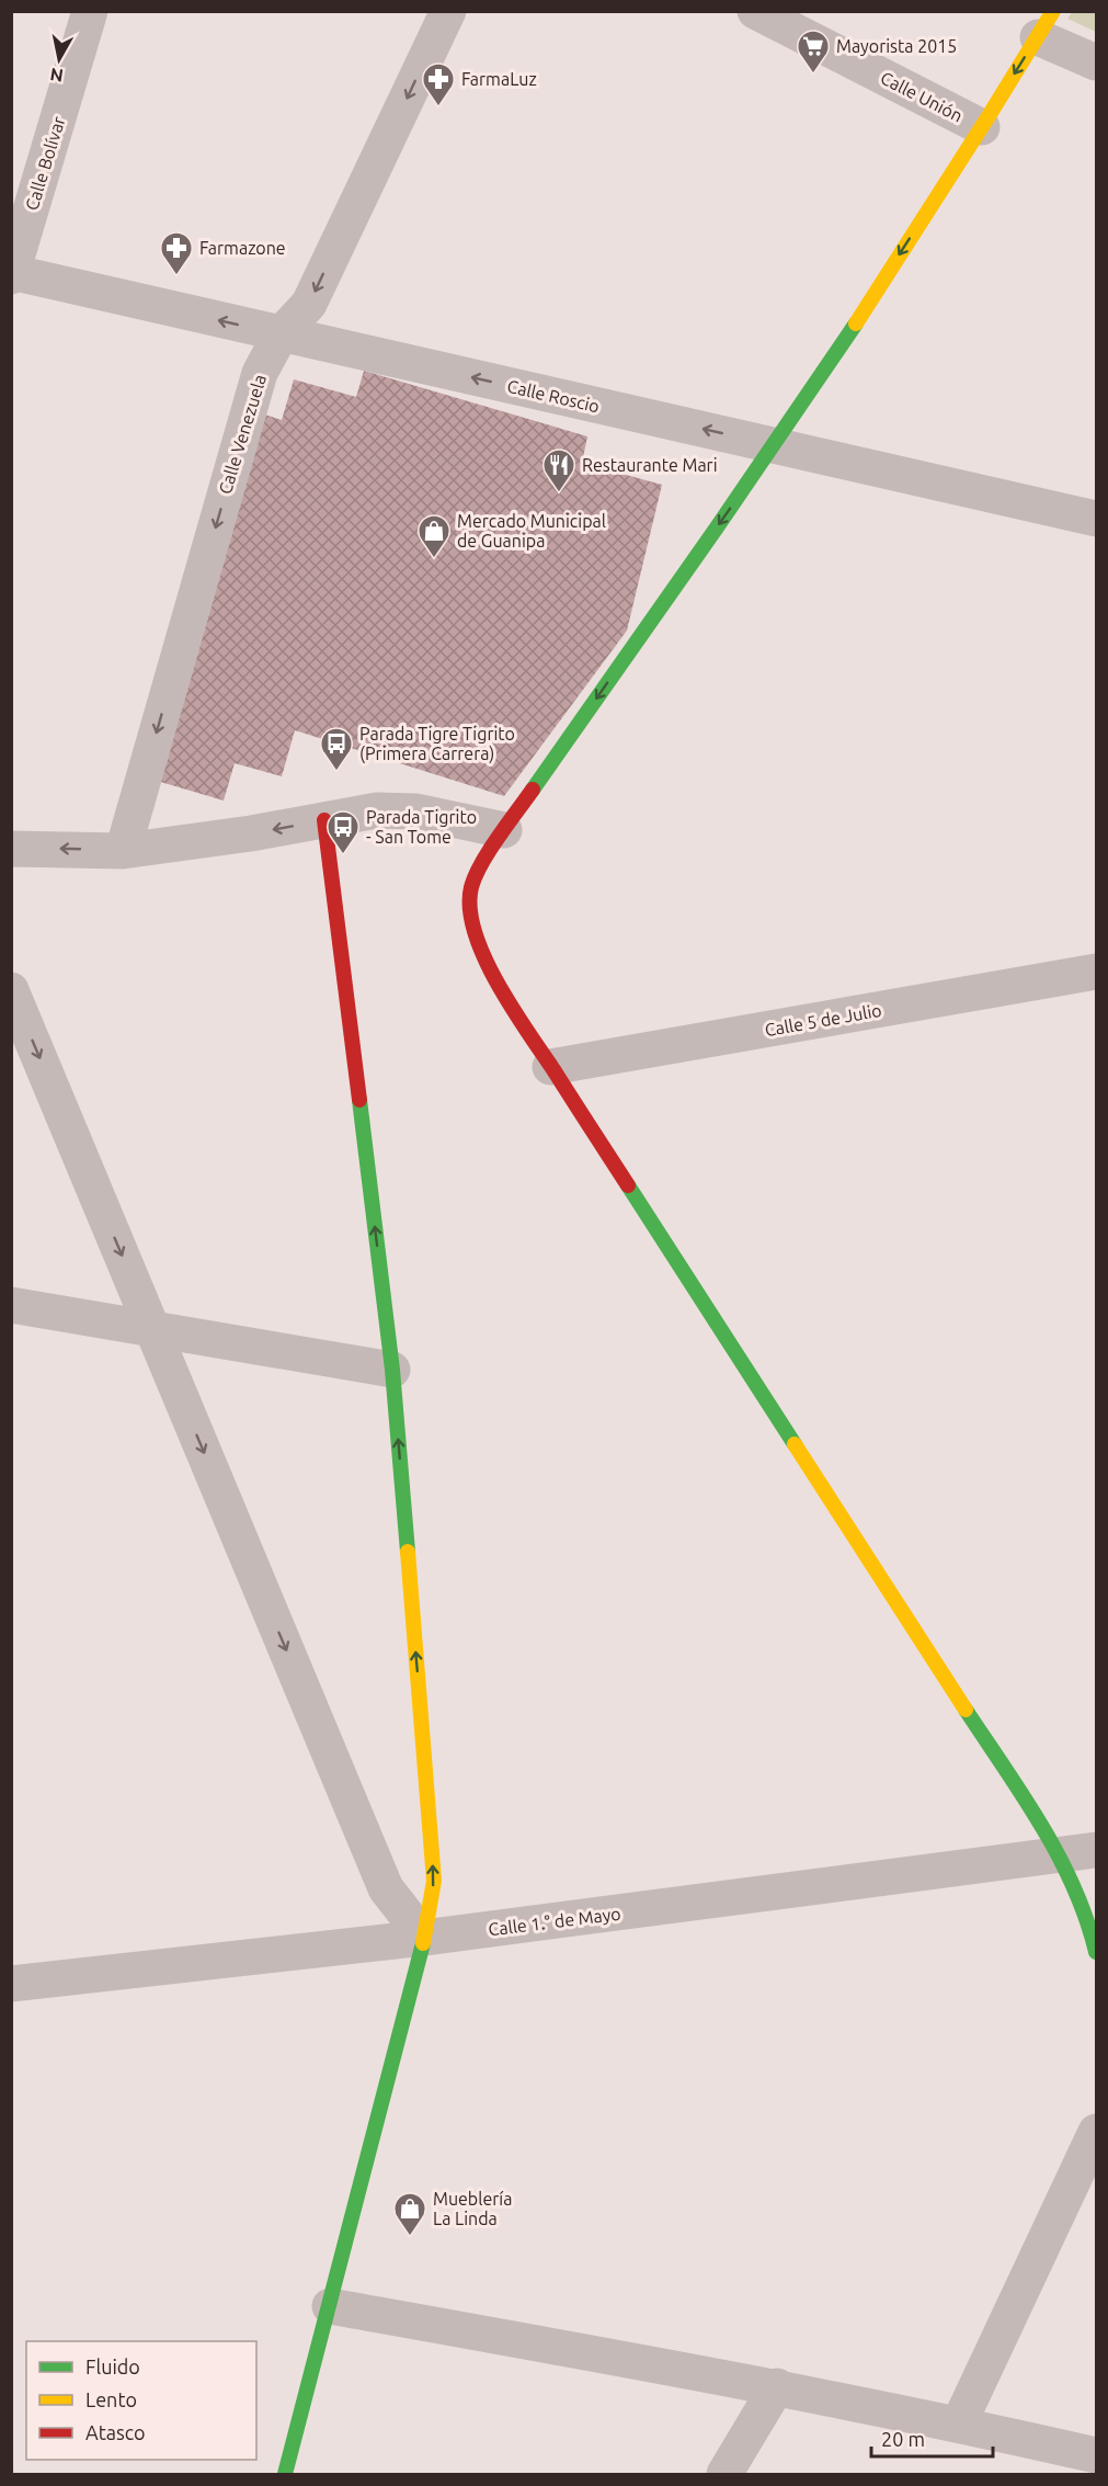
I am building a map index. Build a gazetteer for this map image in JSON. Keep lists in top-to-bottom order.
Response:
{
  "streets": {
    "street": [
      "Calle Unión",
      "Calle Bolívar",
      "Calle Roscio",
      "Calle Venezuela",
      "Calle 5 de Julio",
      "Calle 1.° de Mayo"
    ]
  },
  "crossings": [
    ["Calle Bolívar", "Calle Roscio"],
    ["Calle Roscio", "Calle Venezuela"]
  ],
  "one_way": ["Calle Roscio", "Calle Venezuela"],
  "places": {
    "supermarket": ["Mayorista 2015"],
    "pharmacy": ["FarmaLuz", "Farmazone"],
    "restaurant": ["Restaurante Mari"],
    "shop": ["Mercado Municipal de Guanipa", "Mueblería La Linda"],
    "bus stop": ["Parada Tigre Tigrito (Primera Carrera)", "Parada Tigrito - San Tome"]
  },
  "legend": ["Fluido", "Lento", "Atasco"],
  "scale_bar": "20 m",
  "north": "bottom"
}
